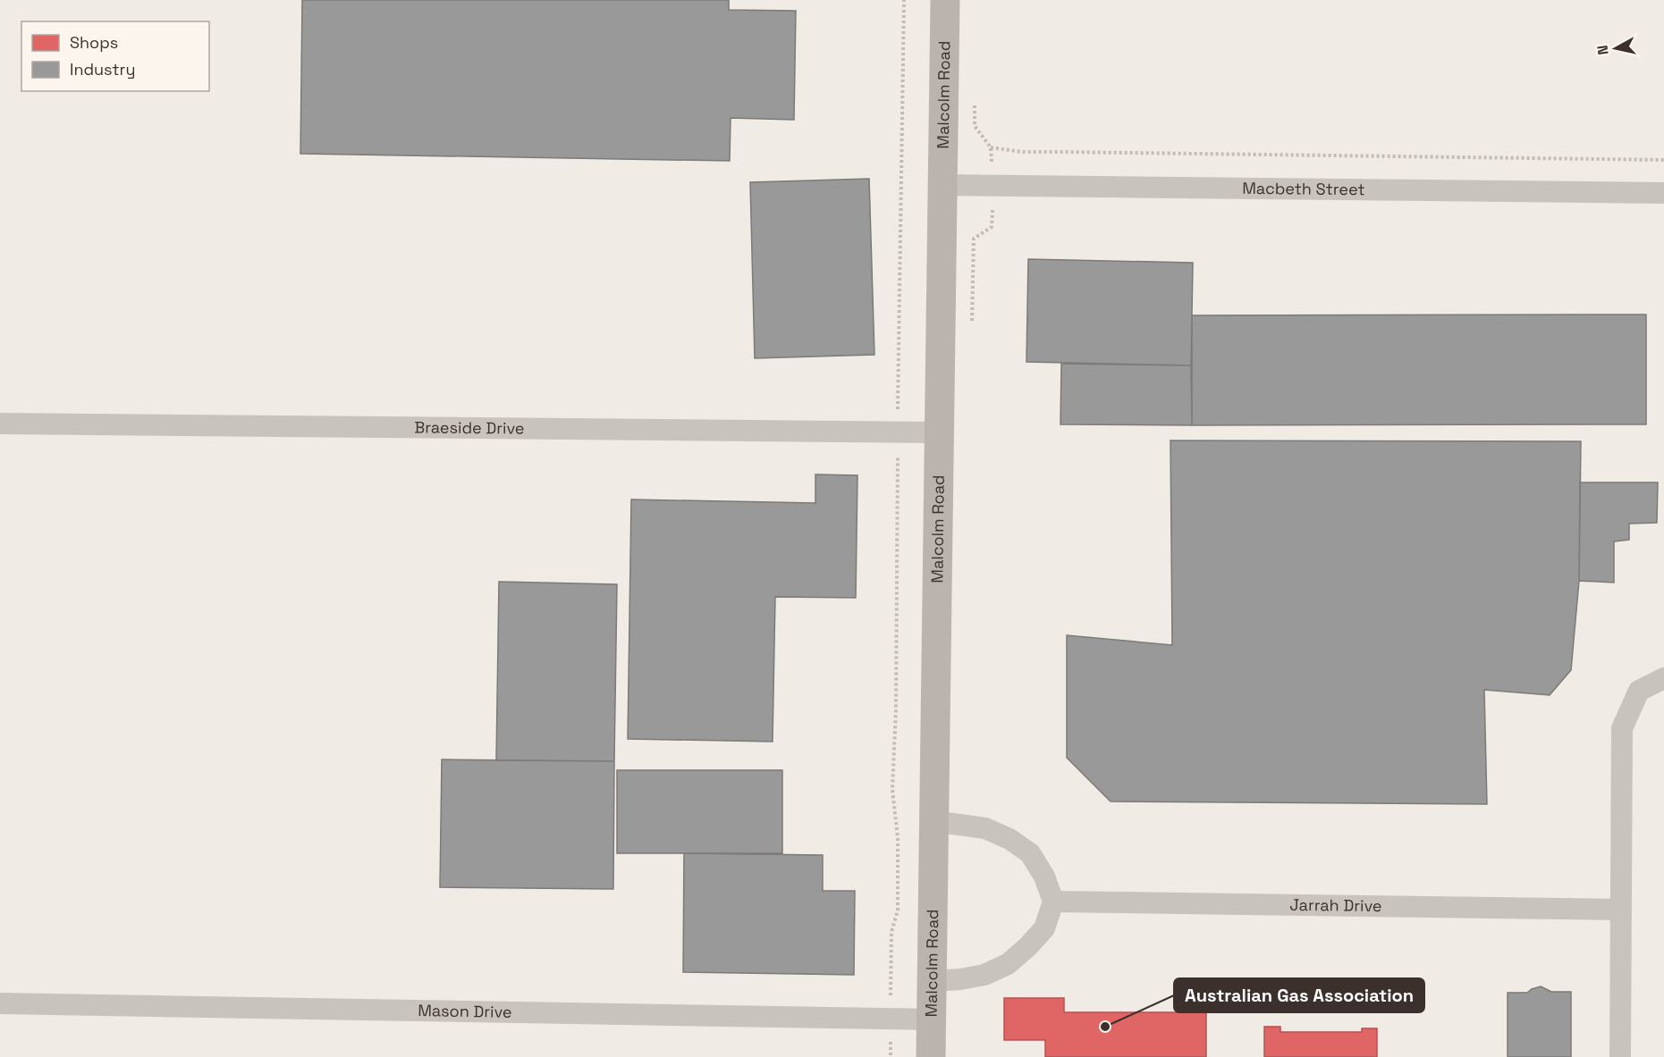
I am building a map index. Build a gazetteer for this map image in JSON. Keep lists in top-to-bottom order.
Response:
{
  "streets": {
    "street": [
      "Malcolm Road",
      "Macbeth Street",
      "Braeside Drive",
      "Jarrah Drive",
      "Mason Drive"
    ]
  },
  "crossings": [
    ["Malcolm Road", "Macbeth Street"],
    ["Malcolm Road", "Braeside Drive"],
    ["Malcolm Road", "Mason Drive"]
  ],
  "places": ["Australian Gas Association"],
  "legend": ["Shops", "Industry"],
  "north": "left"
}
